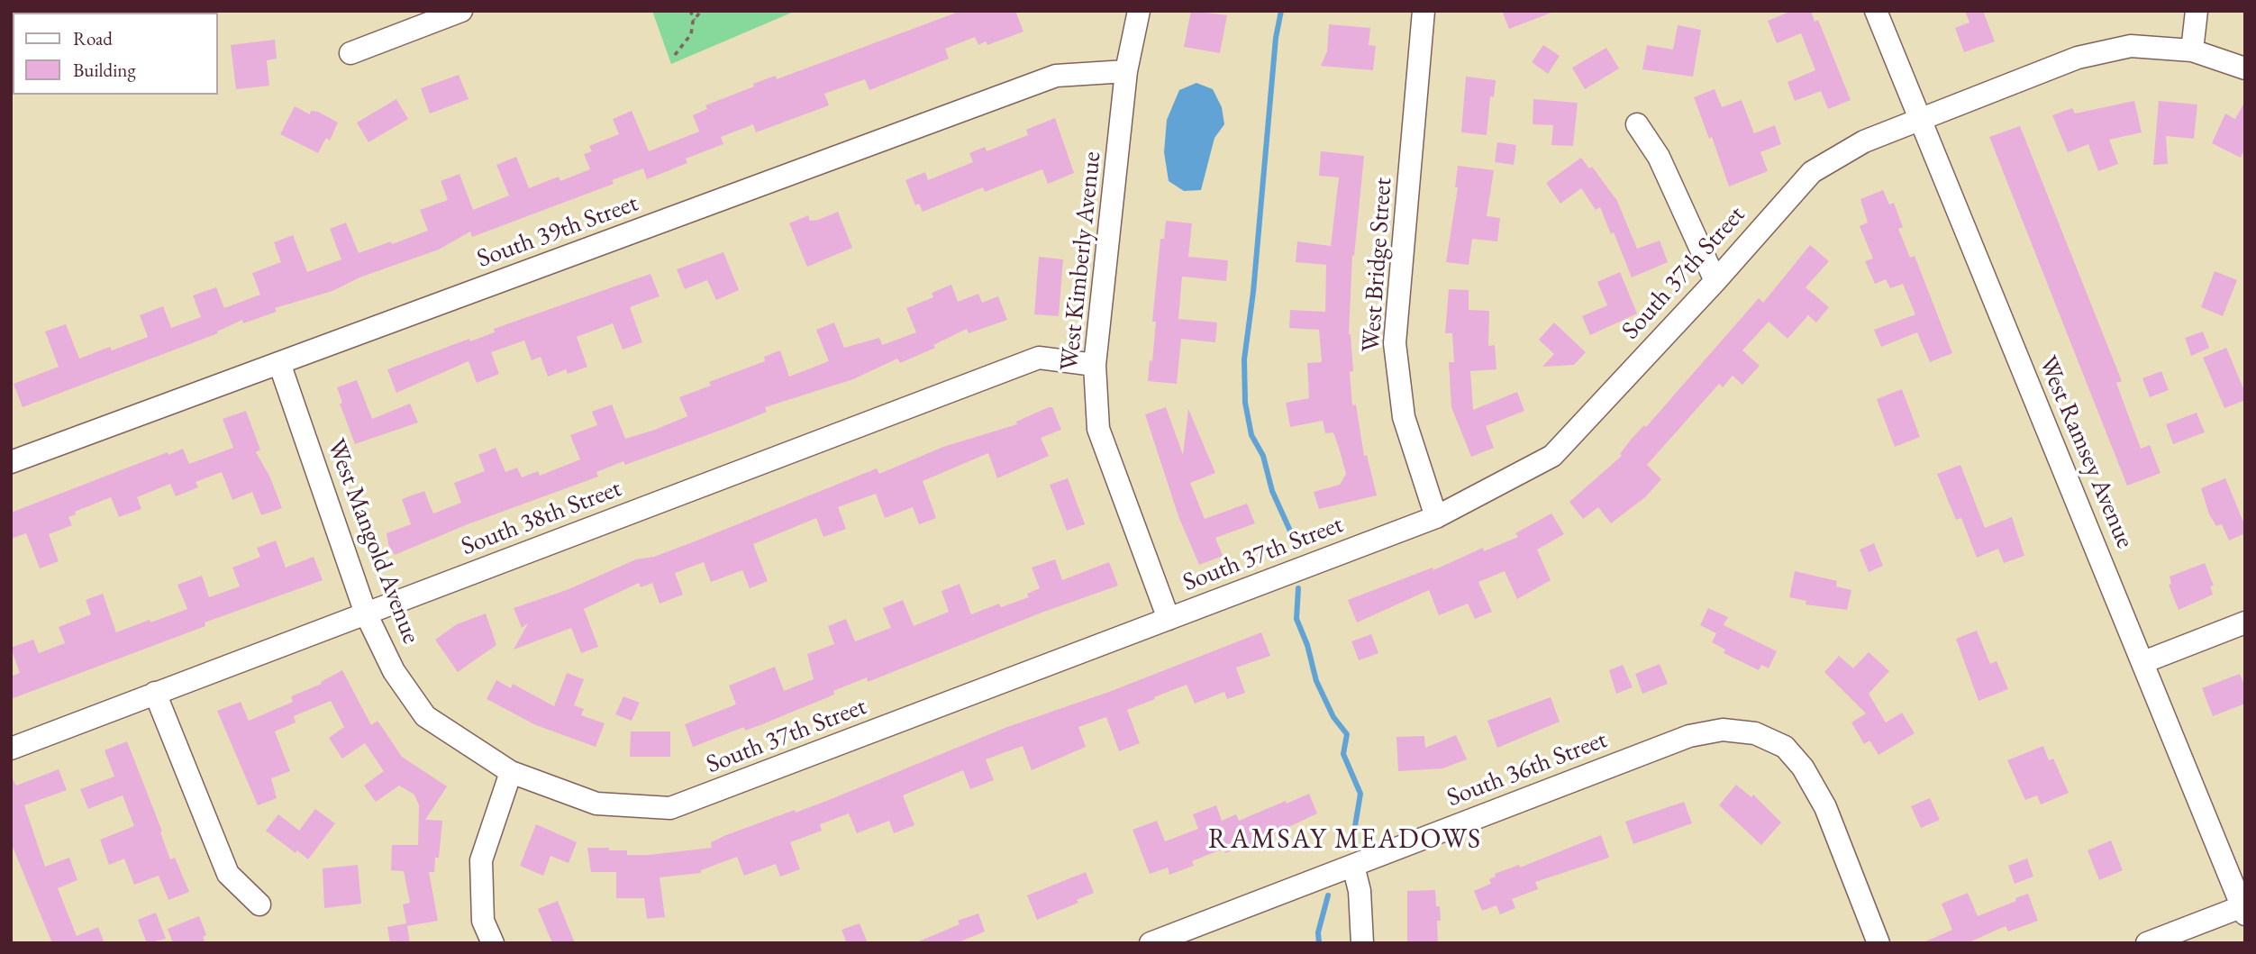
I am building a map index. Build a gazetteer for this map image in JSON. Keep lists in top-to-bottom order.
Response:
{
  "streets": {
    "street": [
      "South 39th Street",
      "West Kimberly Avenue",
      "West Bridge Street",
      "South 37th Street",
      "West Ramsey Avenue",
      "South 38th Street",
      "West Mangold Avenue",
      "South 36th Street"
    ]
  },
  "crossings": [
    ["South 39th Street", "West Kimberly Avenue"],
    ["South 39th Street", "West Mangold Avenue"],
    ["West Kimberly Avenue", "South 37th Street"],
    ["West Kimberly Avenue", "South 38th Street"],
    ["West Bridge Street", "South 37th Street"],
    ["South 37th Street", "West Ramsey Avenue"],
    ["South 37th Street", "West Mangold Avenue"],
    ["South 38th Street", "West Mangold Avenue"]
  ],
  "districts": ["RAMSAY MEADOWS"],
  "legend": ["Road", "Building"]
}
